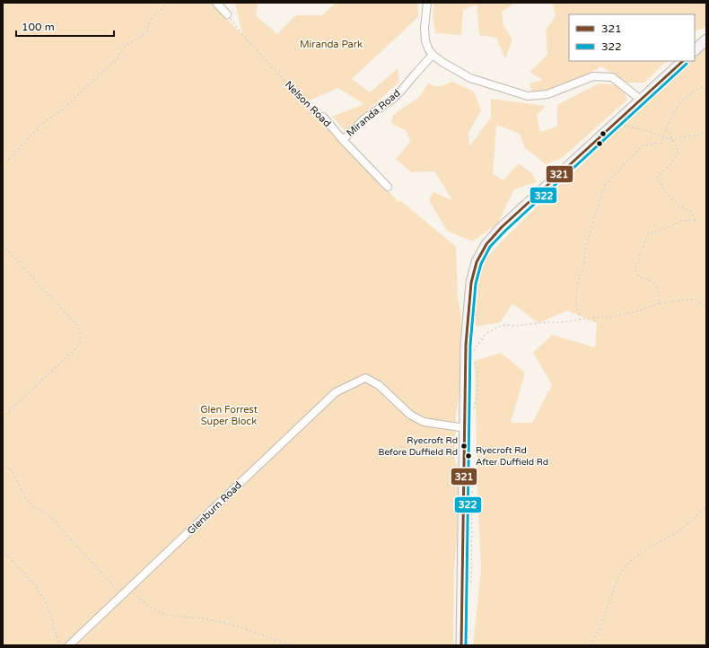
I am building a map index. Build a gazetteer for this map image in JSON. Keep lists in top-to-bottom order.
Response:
{
  "streets": {
    "street": ["Nelson Road", "Miranda Road", "Glenburn Road"]
  },
  "crossings": [
    ["Nelson Road", "Miranda Road"]
  ],
  "parks": ["Miranda Park", "Glen Forrest Super Block"],
  "places": ["Ryecroft Rd Before Duffield Rd", "Ryecroft Rd After Duffield Rd"],
  "lines": ["transit line 321", "transit line 322"],
  "legend": ["321", "322"],
  "scale_bar": "100 m"
}
